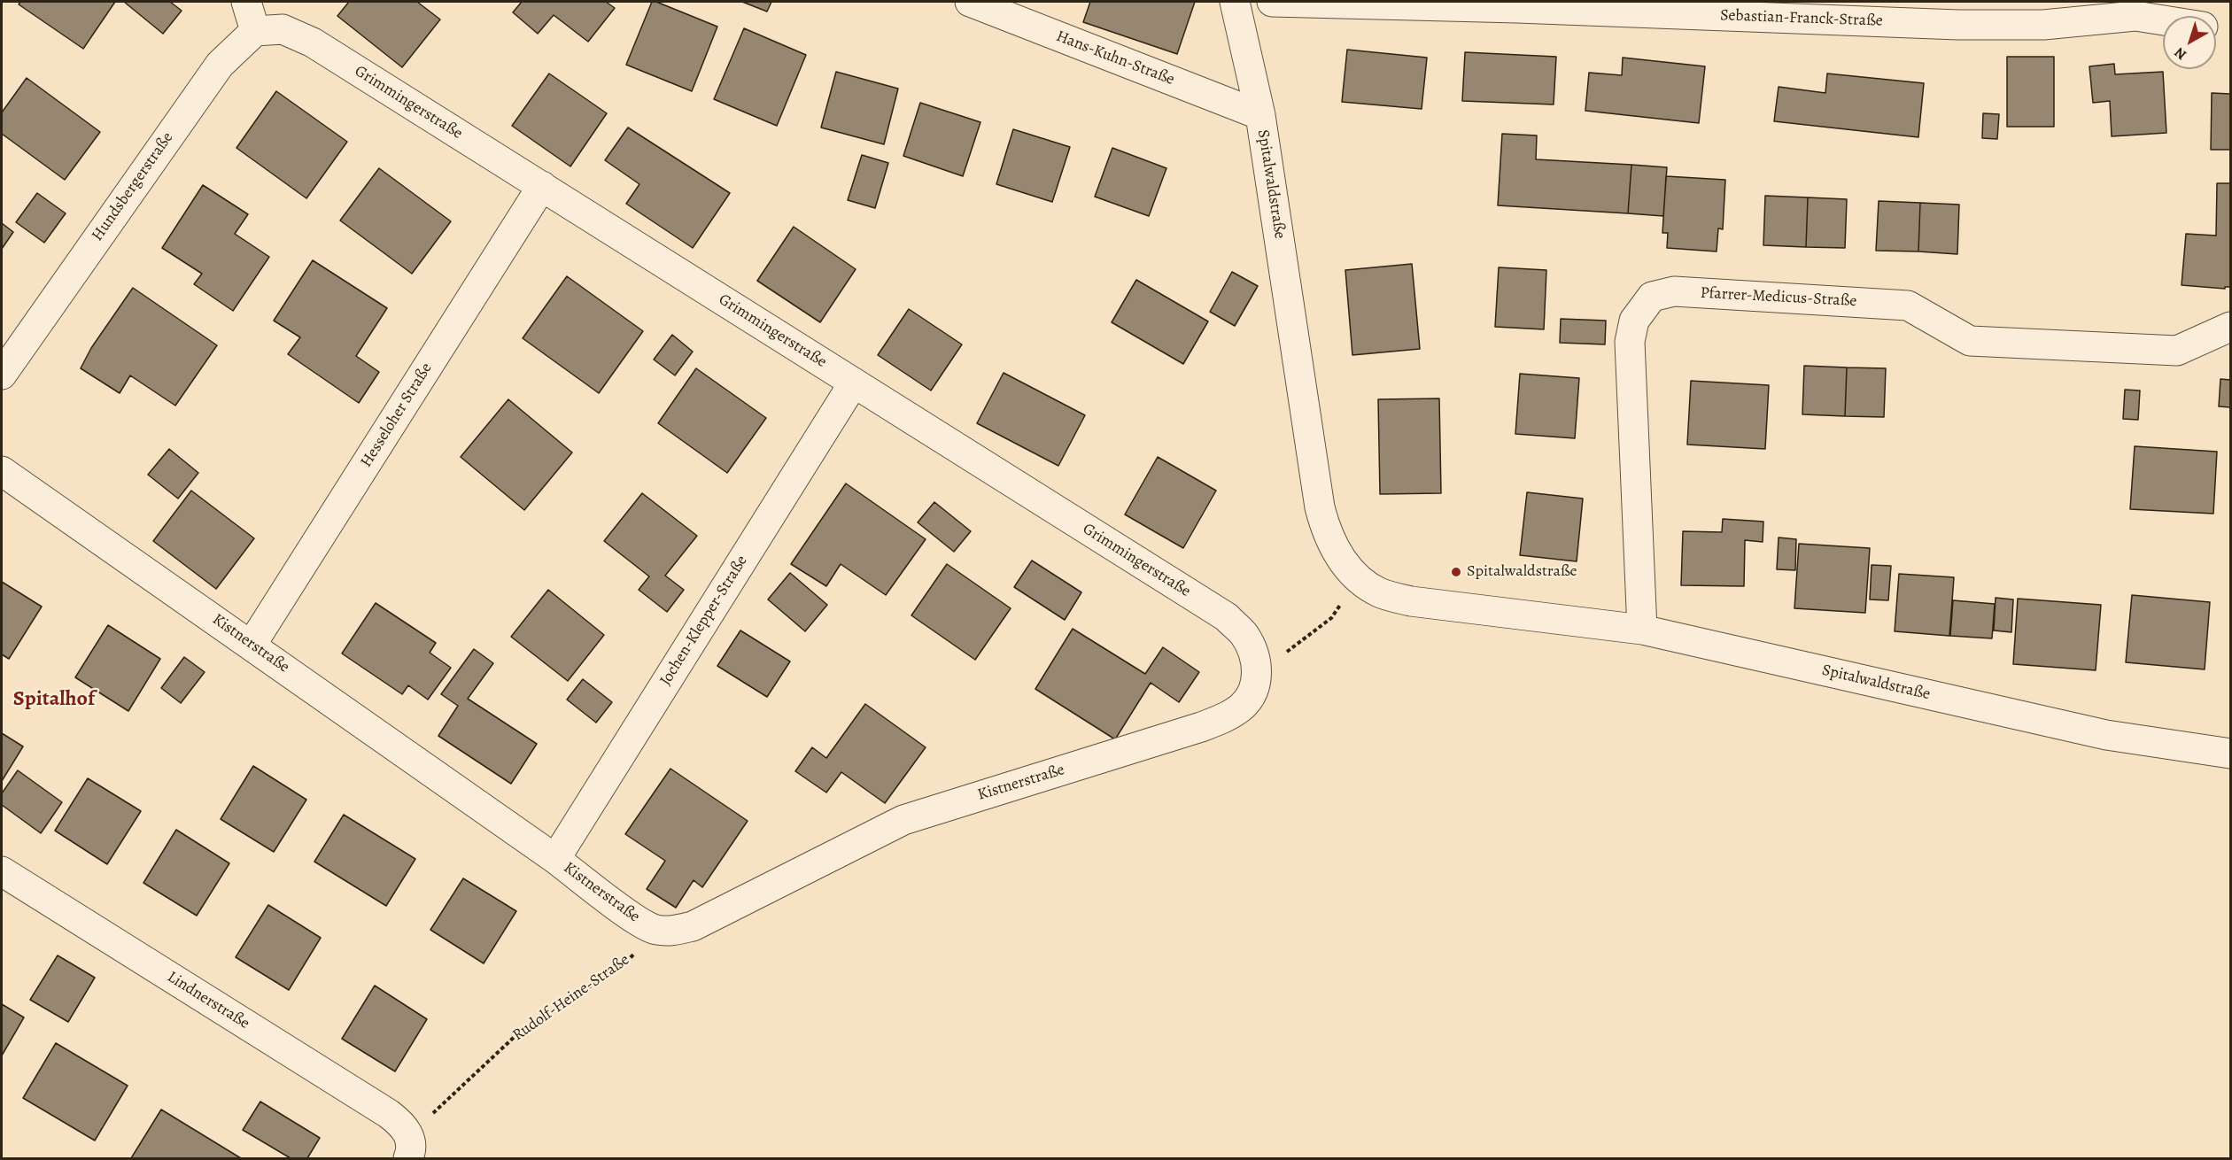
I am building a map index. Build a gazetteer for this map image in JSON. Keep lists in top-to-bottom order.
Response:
{
  "streets": {
    "street": [
      "Sebastian-Franck-Straße",
      "Hans-Kuhn-Straße",
      "Grimmingerstraße",
      "Spitalwaldstraße",
      "Hundsbergerstraße",
      "Pfarrer-Medicus-Straße",
      "Hesseloher Straße",
      "Jochen-Klepper-Straße",
      "Kistnerstraße",
      "Lindnerstraße"
    ],
    "path": ["Rudolf-Heine-Straße"]
  },
  "crossings": [
    ["Hans-Kuhn-Straße", "Spitalwaldstraße"],
    ["Grimmingerstraße", "Hundsbergerstraße"],
    ["Grimmingerstraße", "Hesseloher Straße"],
    ["Grimmingerstraße", "Jochen-Klepper-Straße"],
    ["Grimmingerstraße", "Kistnerstraße"],
    ["Spitalwaldstraße", "Pfarrer-Medicus-Straße"],
    ["Hesseloher Straße", "Kistnerstraße"],
    ["Jochen-Klepper-Straße", "Kistnerstraße"],
    ["Kistnerstraße", "Rudolf-Heine-Straße"],
    ["Rudolf-Heine-Straße", "Lindnerstraße"]
  ],
  "districts": ["Spitalhof"],
  "places": ["Spitalwaldstraße"],
  "north": "bottom left"
}
